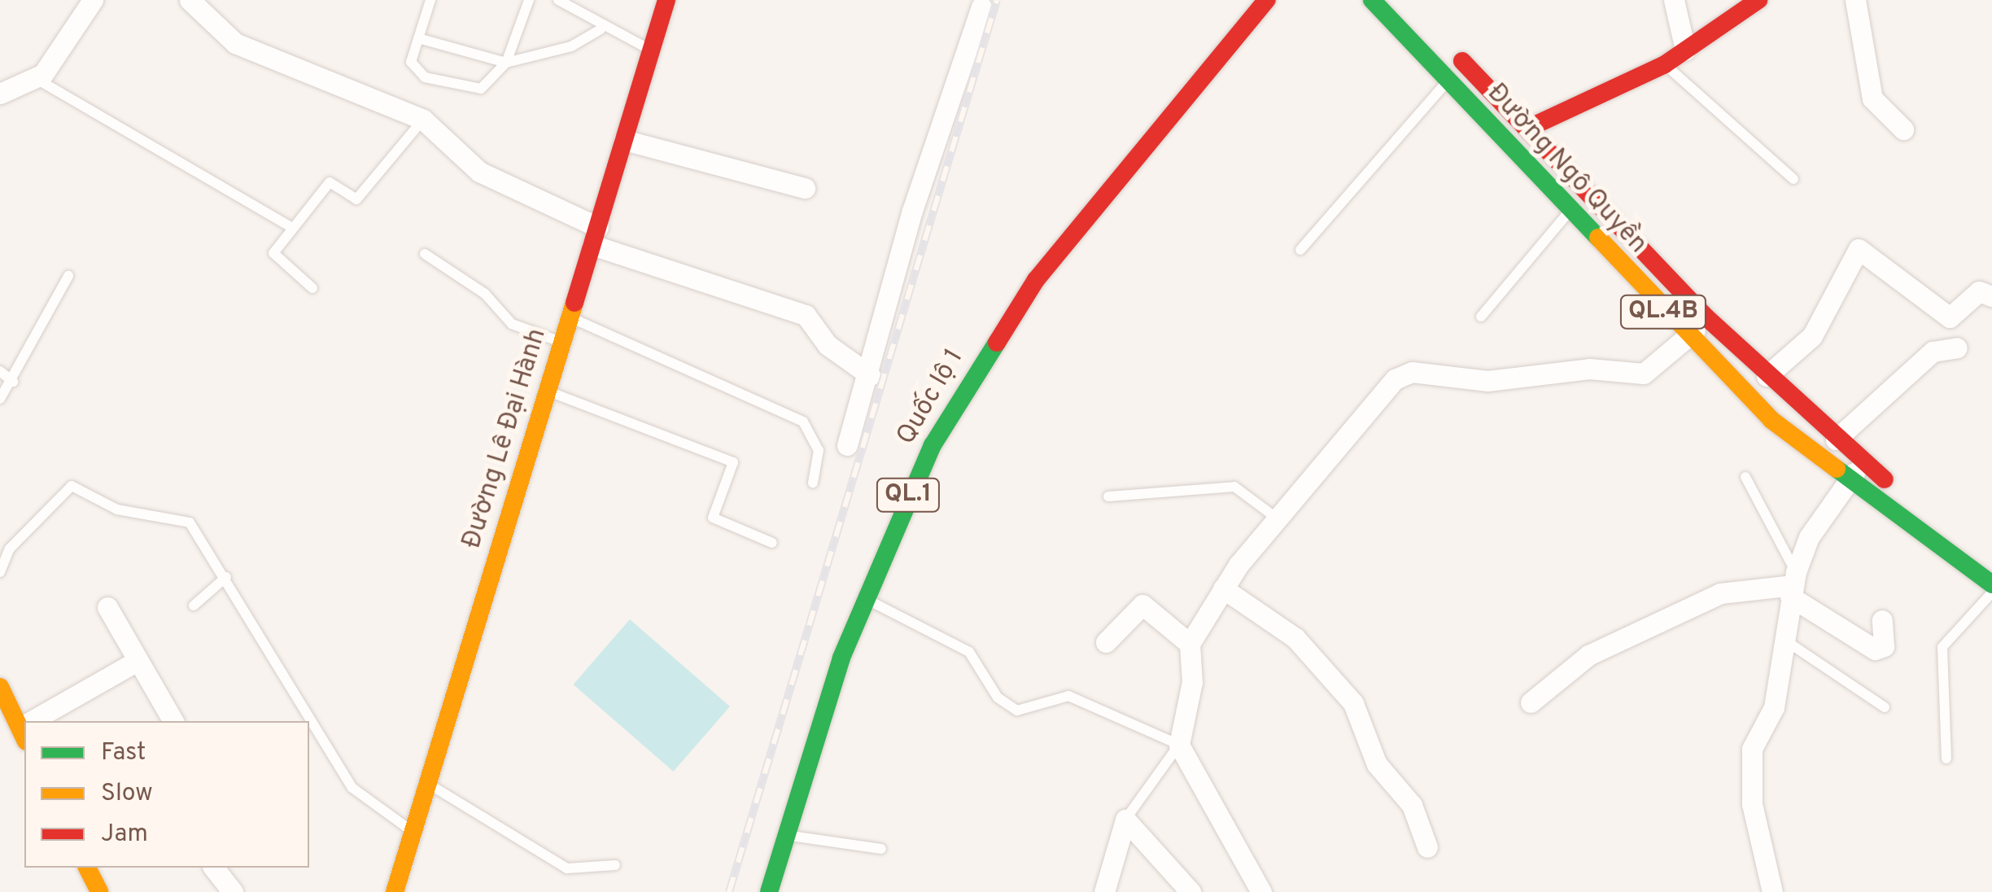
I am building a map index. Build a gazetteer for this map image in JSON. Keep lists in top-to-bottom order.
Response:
{
  "streets": {
    "main road": [
      "Đường Ngô Quyền",
      "QL.4B",
      "Quốc lộ 1",
      "Đường Lê Đại Hành",
      "QL.1"
    ]
  },
  "legend": ["Fast", "Slow", "Jam"]
}
